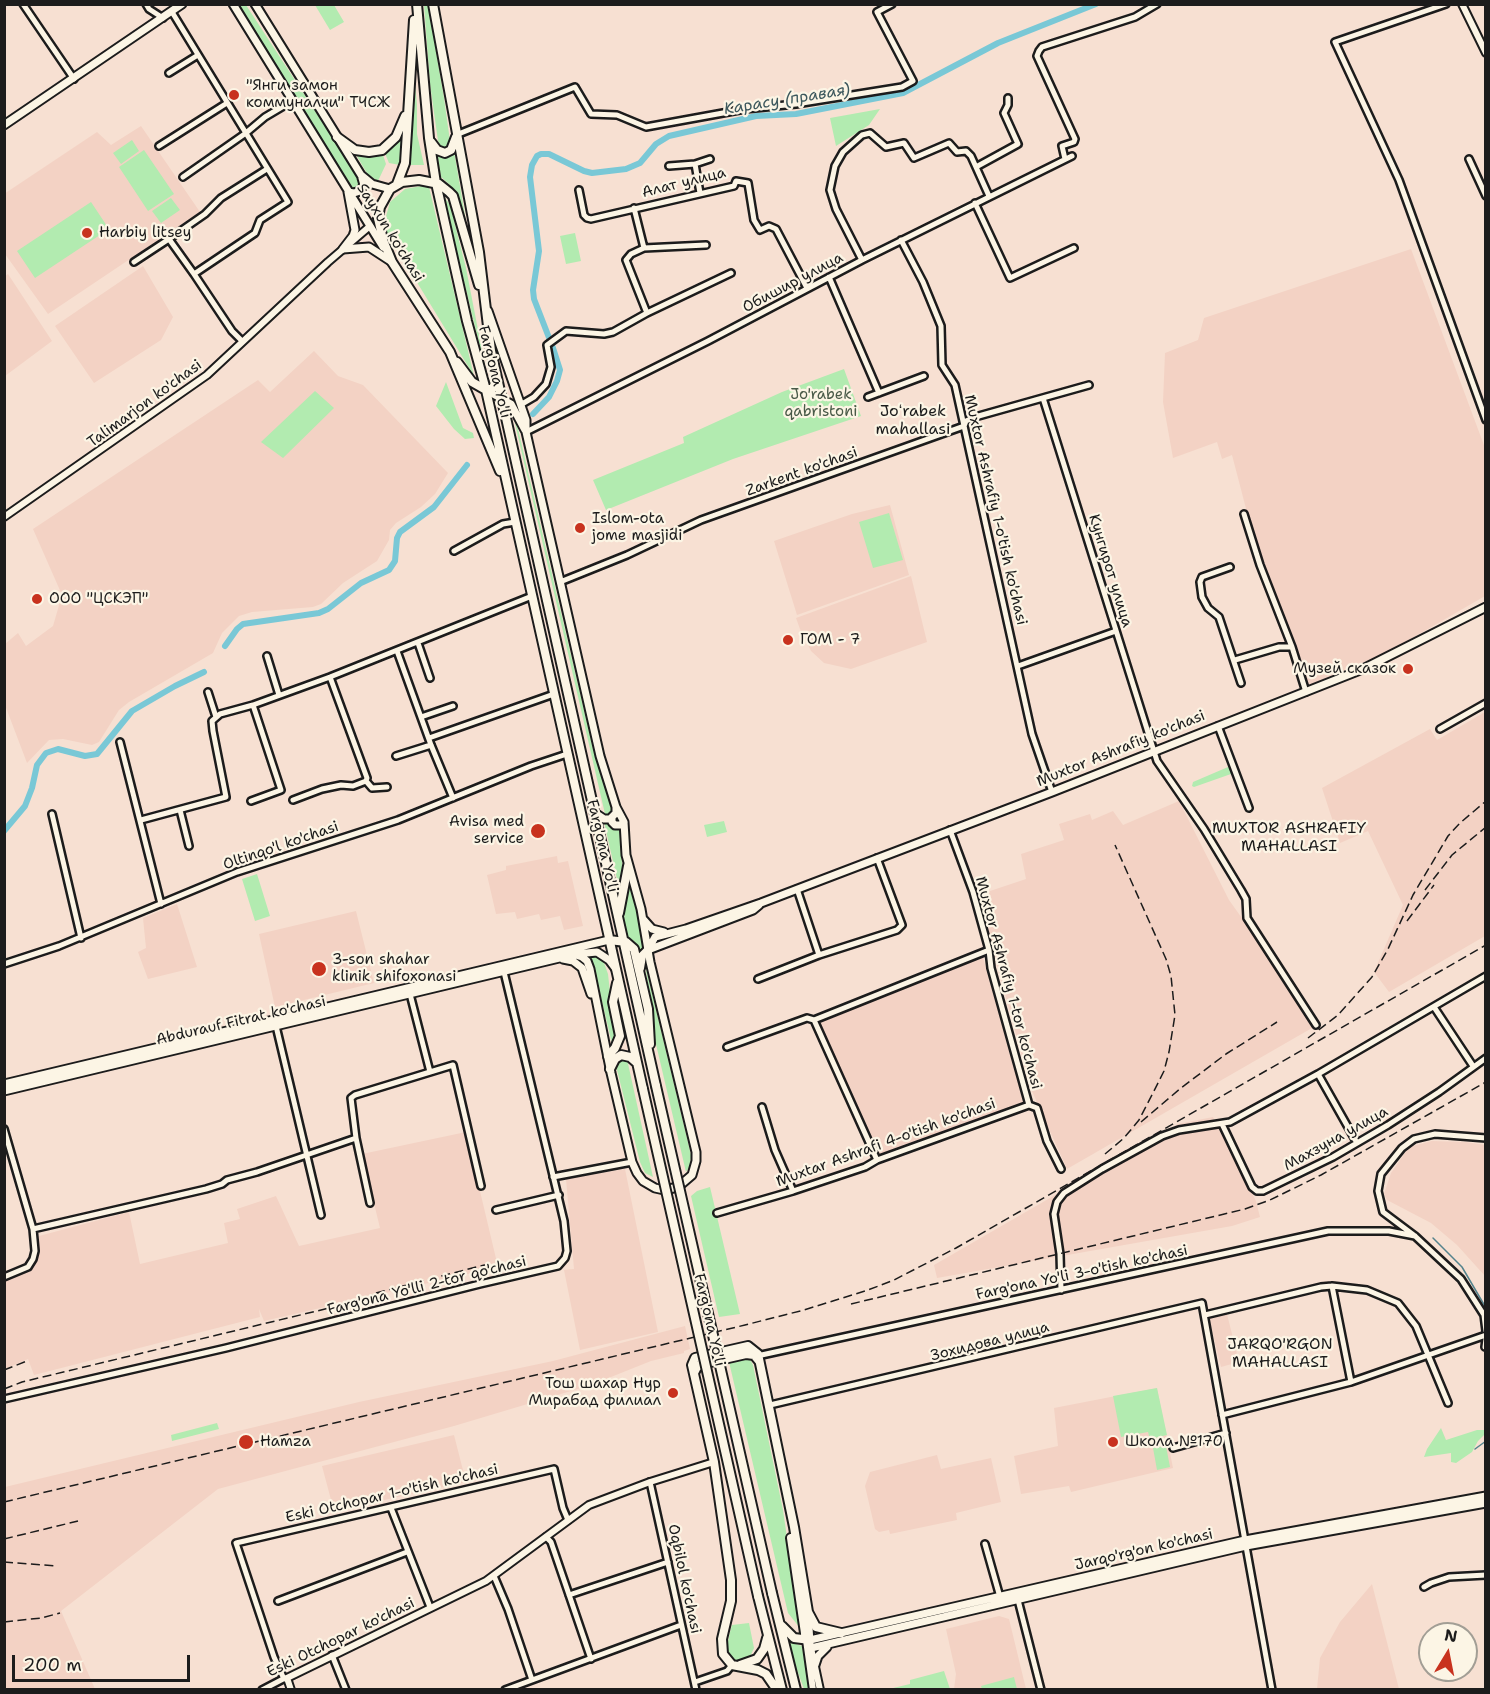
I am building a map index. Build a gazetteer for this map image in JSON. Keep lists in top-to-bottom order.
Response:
{
  "streets": {
    "main road": [
      "Sayxun ko'chasi",
      "Farg'ona Yo'li",
      "Muxtor Ashrafiy ko'chasi",
      "Abdurauf Fitrat ko'chasi",
      "Jarqo'rg'on ko'chasi"
    ],
    "street": [
      "Алат улица",
      "Обишир улица",
      "Talimarjon ko'chasi",
      "Zarkent ko'chasi",
      "Muxtor Ashrafiy 1-o'tish ko'chasi",
      "Кунгирот улица",
      "Oltinqo'l ko'chasi",
      "Muxtor Ashrafiy 1-tor ko'chasi",
      "Махзуна улица",
      "Muxtar Ashrafi 4-o'tish ko'chasi",
      "Farg'ona Yo'li 3-o'tish ko'chasi",
      "Farg'ona Yo'lli 2-tor qo'chasi",
      "Зохидова улица",
      "Eski Otchopar 1-o'tish ko'chasi",
      "Oqbilol ko'chasi",
      "Eski Otchopar ko'chasi"
    ]
  },
  "crossings": [
    ["Алат улица", "Обишир улица"],
    ["Sayxun ko'chasi", "Farg'ona Yo'li"],
    ["Sayxun ko'chasi", "Talimarjon ko'chasi"],
    ["Обишир улица", "Muxtor Ashrafiy 1-o'tish ko'chasi"],
    ["Farg'ona Yo'li", "Oltinqo'l ko'chasi"],
    ["Farg'ona Yo'li", "Abdurauf Fitrat ko'chasi"],
    ["Zarkent ko'chasi", "Muxtor Ashrafiy 1-o'tish ko'chasi"],
    ["Zarkent ko'chasi", "Кунгирот улица"],
    ["Muxtor Ashrafiy 1-o'tish ko'chasi", "Muxtor Ashrafiy ko'chasi"],
    ["Кунгирот улица", "Muxtor Ashrafiy ko'chasi"],
    ["Muxtor Ashrafiy ko'chasi", "Muxtor Ashrafiy 1-tor ko'chasi"],
    ["Muxtor Ashrafiy 1-tor ko'chasi", "Muxtar Ashrafi 4-o'tish ko'chasi"],
    ["Abdurauf Fitrat ko'chasi", "Farg'ona Yo'lli 2-tor qo'chasi"],
    ["Eski Otchopar 1-o'tish ko'chasi", "Eski Otchopar ko'chasi"],
    ["Oqbilol ko'chasi", "Eski Otchopar ko'chasi"]
  ],
  "districts": ["Joʻrabek mahallasi", "MUXTOR ASHRAFIY MAHALLASI", "JARQO'RGON MAHALLASI"],
  "water": ["Карасу (правая)"],
  "parks": ["Jo'rabek qabristoni"],
  "places": [
    "\"Янги замон коммуналчи\" ТЧСЖ",
    "Harbiy litsey",
    "Islom-ota jome masjidi",
    "ООО \"ЦСКЭП\"",
    "ГОМ - 7",
    "Музей сказок",
    "Avisa med service",
    "3-son shahar klinik shifoxonasi",
    "Тош шахар Нур Мирабад филиал",
    "Hamza",
    "Школа №170"
  ],
  "scale_bar": "200 m",
  "north": "top"
}
